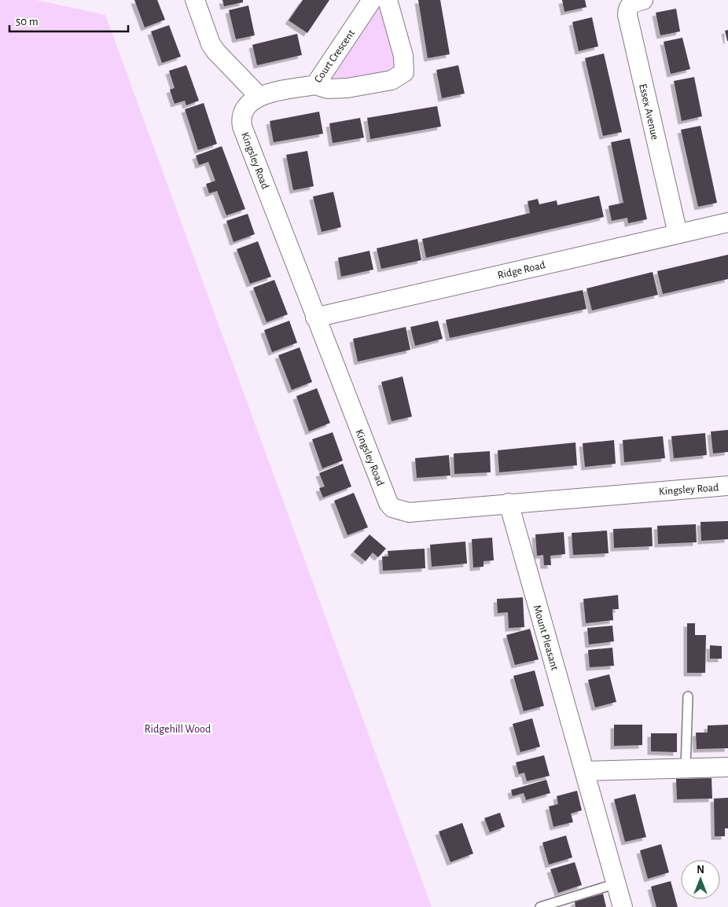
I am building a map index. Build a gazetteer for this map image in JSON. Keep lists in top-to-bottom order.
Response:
{
  "streets": {
    "street": [
      "Court Crescent",
      "Essex Avenue",
      "Kingsley Road",
      "Ridge Road",
      "Mount Pleasant"
    ]
  },
  "crossings": [
    ["Court Crescent", "Kingsley Road"],
    ["Essex Avenue", "Ridge Road"],
    ["Kingsley Road", "Ridge Road"],
    ["Kingsley Road", "Mount Pleasant"]
  ],
  "parks": ["Ridgehill Wood"],
  "scale_bar": "50 m",
  "north": "top"
}
